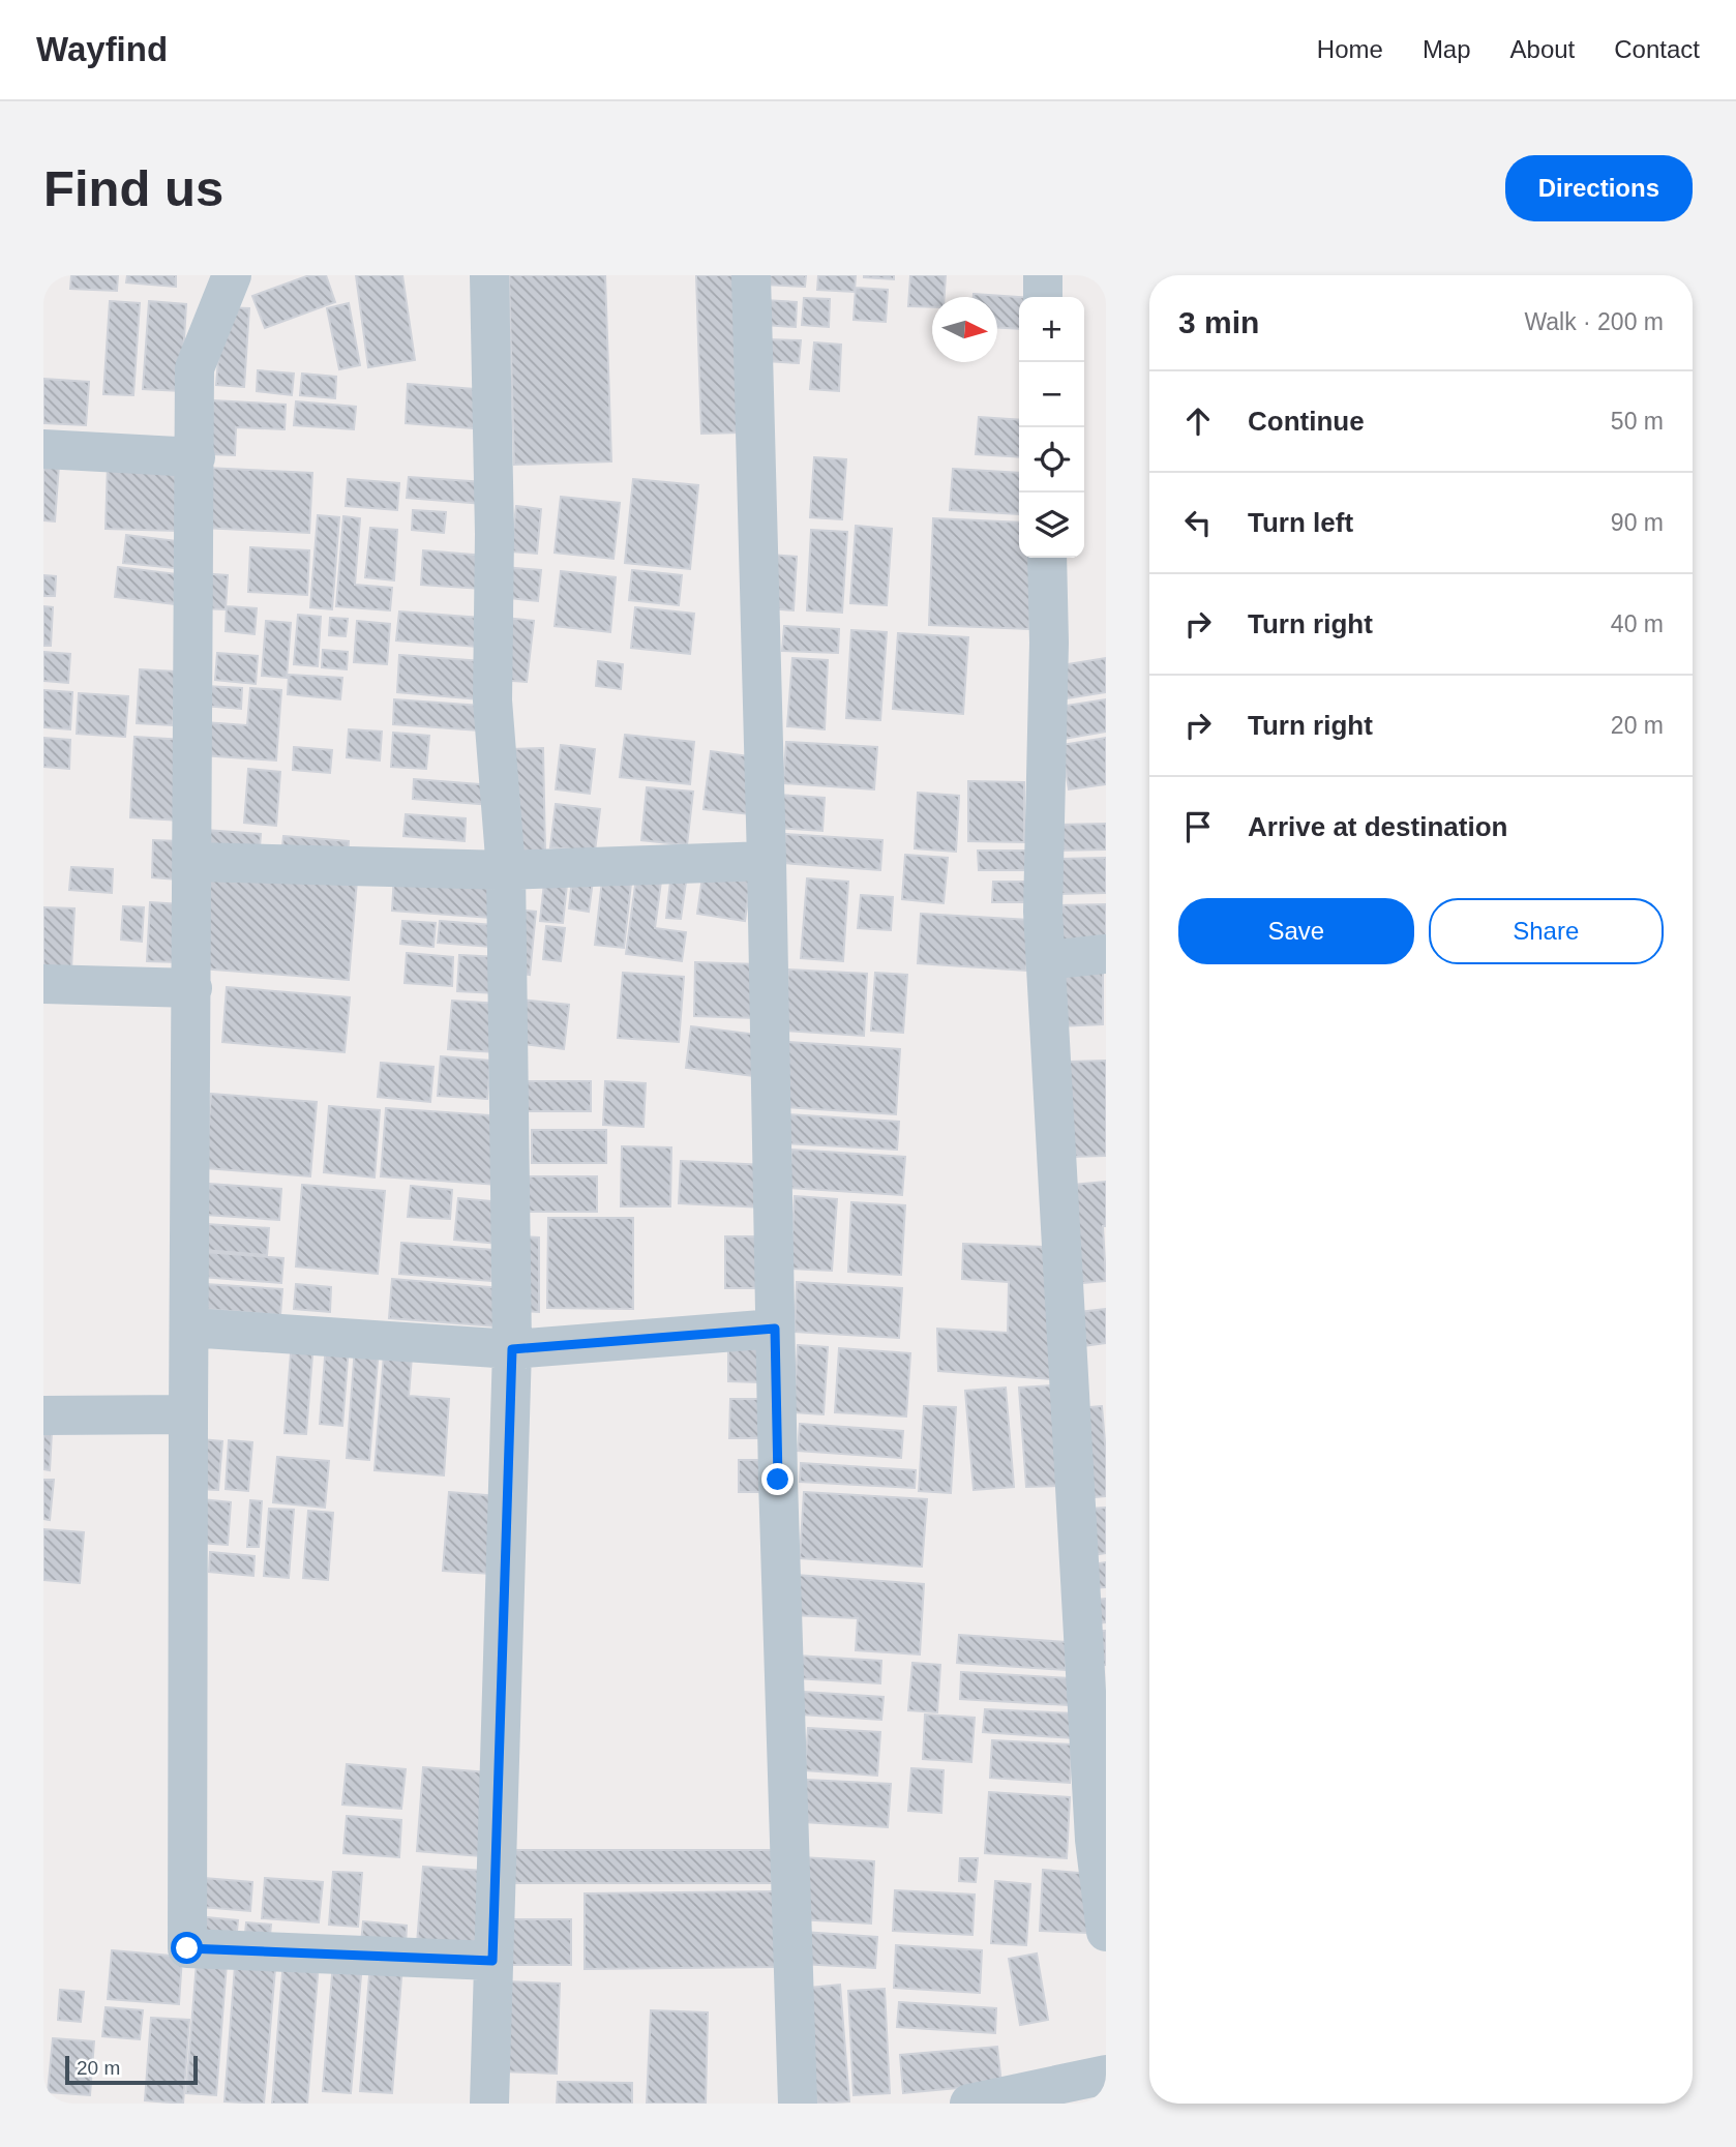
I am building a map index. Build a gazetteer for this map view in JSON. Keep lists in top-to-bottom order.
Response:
{
  "scale_bar": "20 m",
  "north": "right",
  "page": {
    "header": "Wayfind",
    "nav": [
      "Home",
      "Map",
      "About",
      "Contact"
    ],
    "buttons": [
      "Directions",
      ["Save", "Share"]
    ],
    "title": "Find us",
    "heading": ["3 min", "Walk · 200 m"],
    "map_buttons": ["+", "−"],
    "list": [
      ["Continue", "50 m"],
      ["Turn left", "90 m"],
      ["Turn right", "40 m"],
      ["Turn right", "20 m"],
      "Arrive at destination"
    ],
    "scale": "20 m"
  }
}
